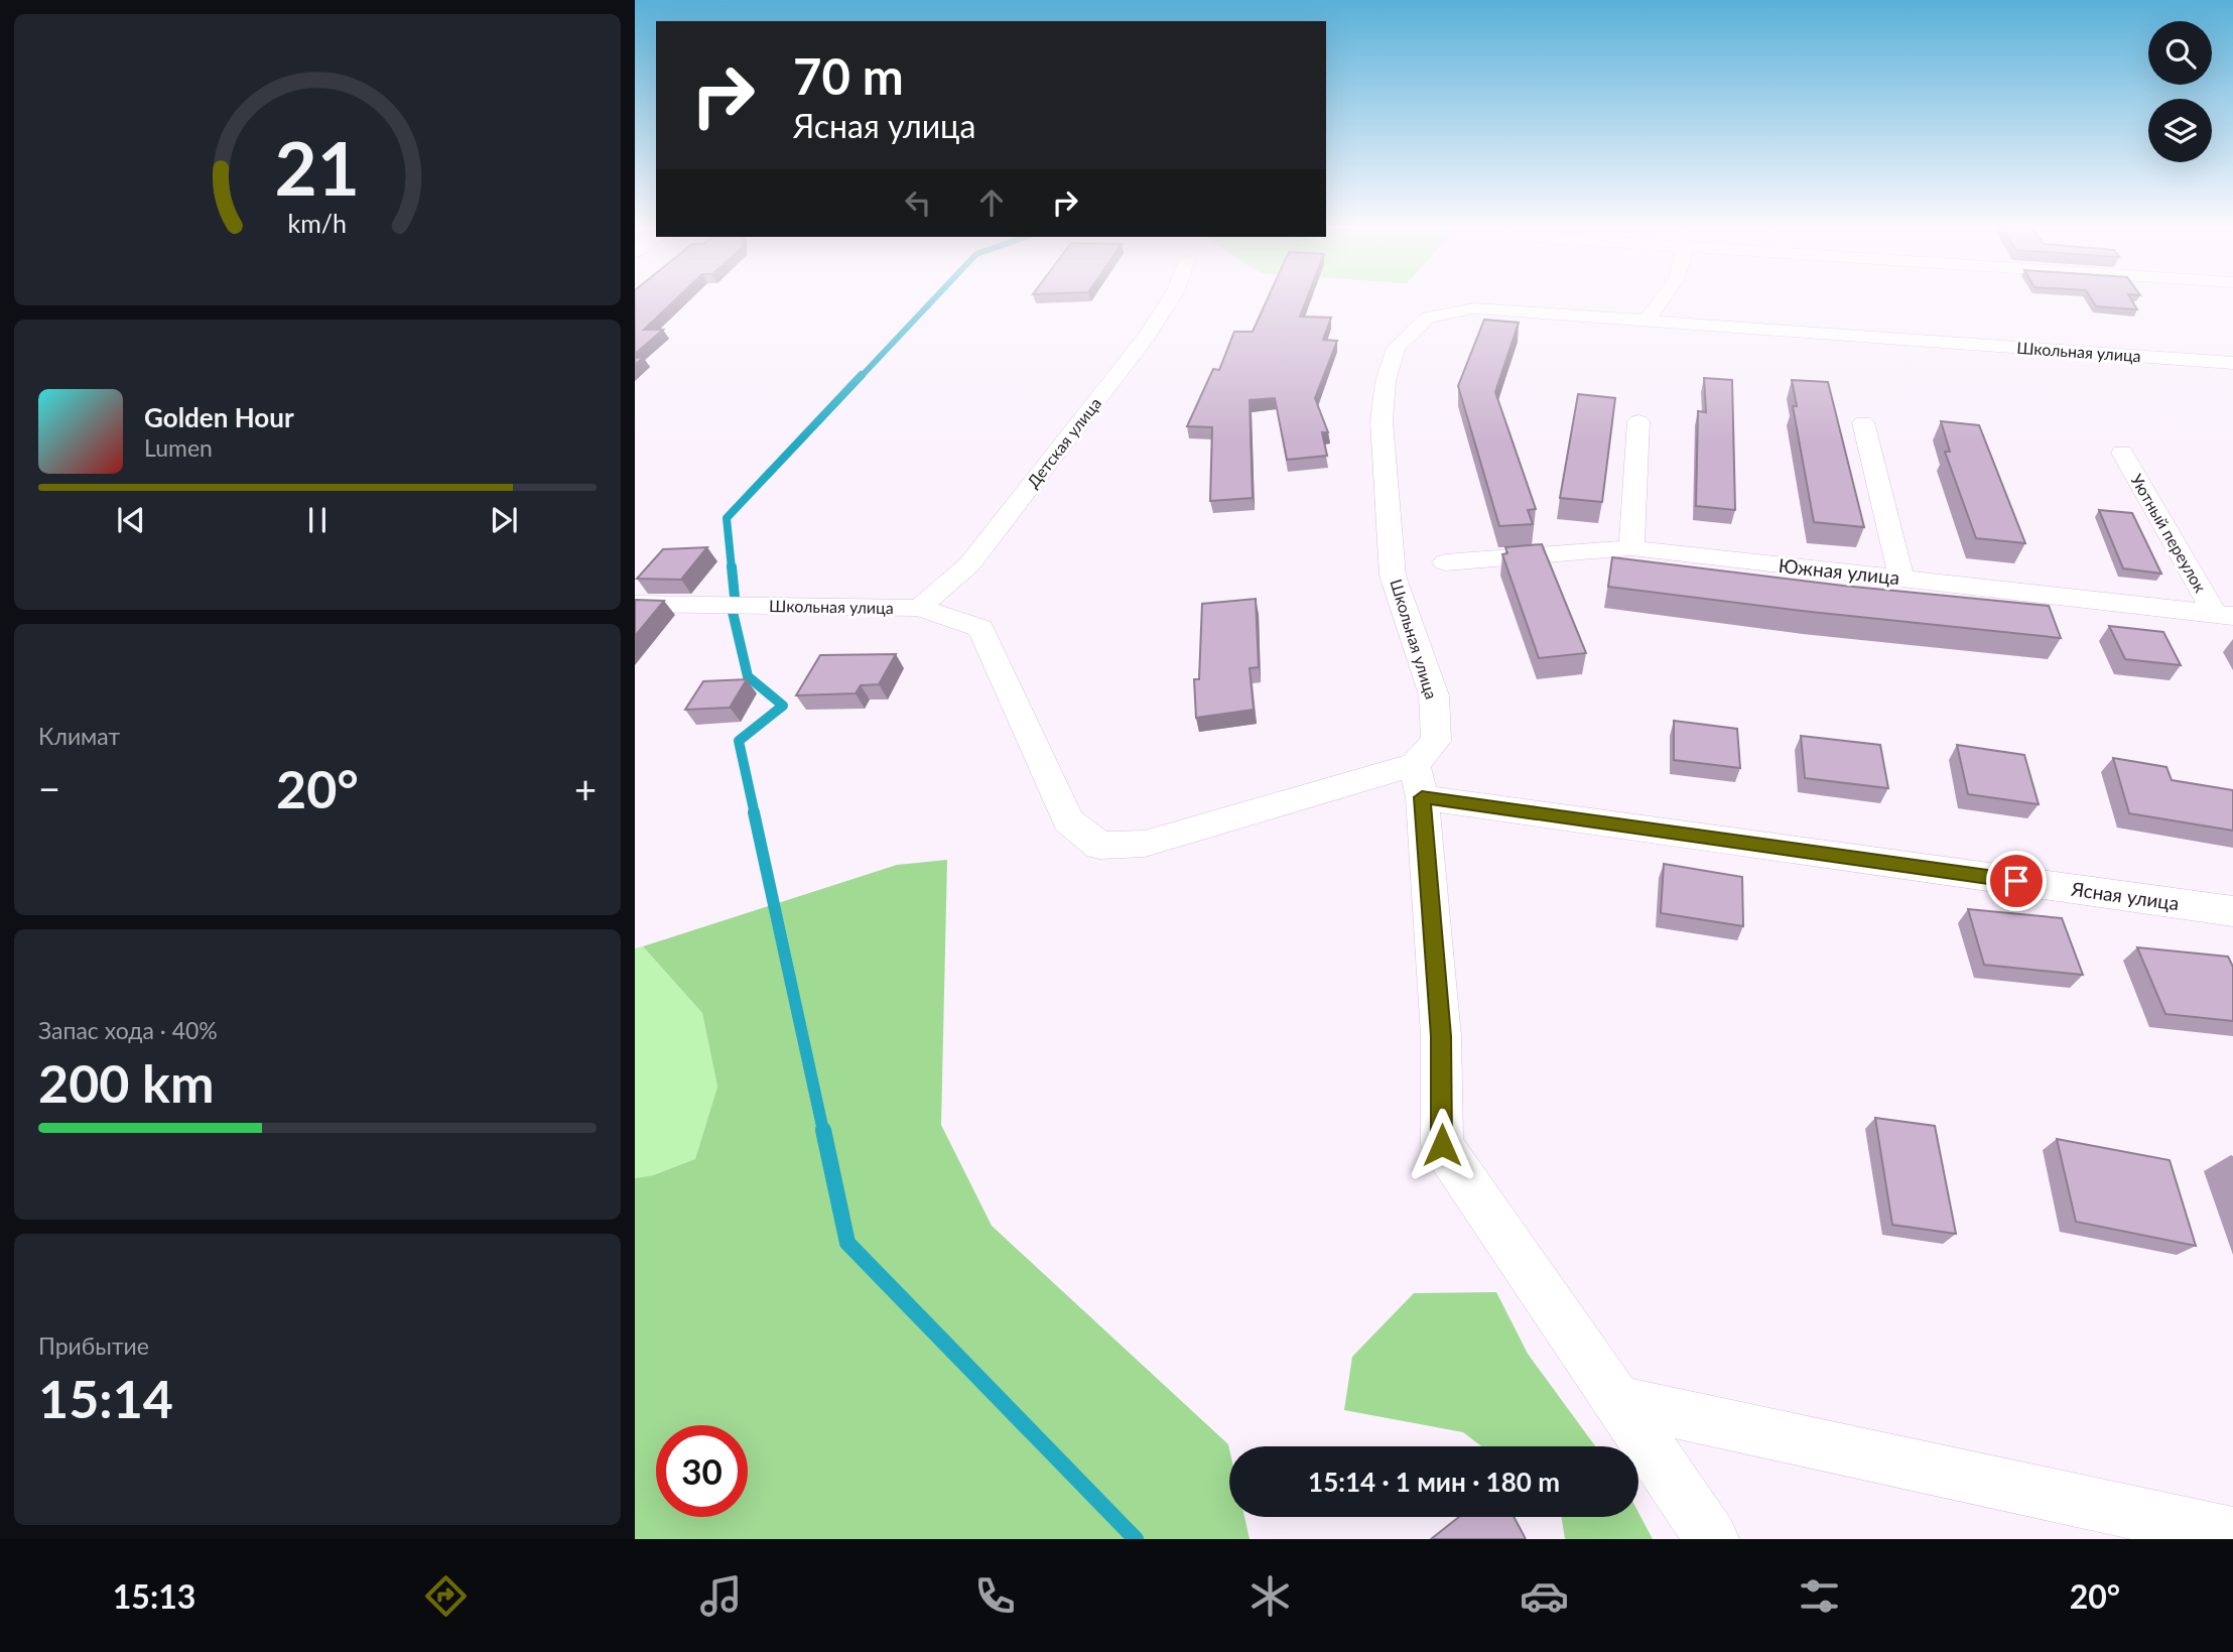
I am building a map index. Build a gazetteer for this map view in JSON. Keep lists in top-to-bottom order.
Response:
{
  "streets": {
    "street": [
      "Школьная улица",
      "Детская улица",
      "Уютный переулок",
      "Южная улица",
      "Ясная улица"
    ]
  },
  "crossings": [
    ["Школьная улица", "Детская улица"],
    ["Школьная улица", "Ясная улица"],
    ["Уютный переулок", "Южная улица"]
  ],
  "page": {
    "turn": ["70 m", "Ясная улица"],
    "song": ["Golden Hour", "Lumen"],
    "tile": [
      "Климат",
      ["Запас хода · 40%", "200 km"],
      ["Прибытие", "15:14"]
    ],
    "heat": ["−", "20°", "+"],
    "limit": "30",
    "trip": "15:14 · 1 мин · 180 m",
    "tabs": ["15:13", "20°"],
    "gauge": ["21", "km/h"]
  }
}
